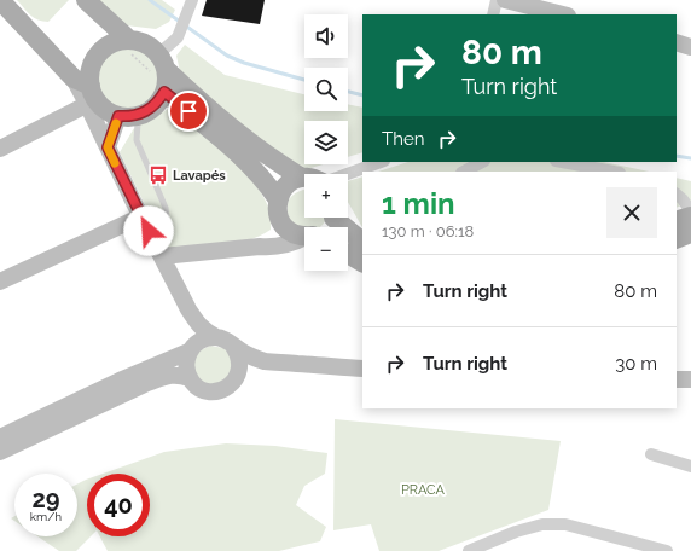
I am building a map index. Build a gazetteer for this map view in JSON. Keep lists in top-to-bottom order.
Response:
{
  "parks": ["PRACA"],
  "places": {
    "bus stop": ["Lavapés"]
  },
  "page": {
    "map_buttons": ["+", "−"],
    "turn": ["80 m", "Turn right"],
    "then": "Then",
    "heading": ["1 min", "130 m · 06:18"],
    "list": [
      {
        "name": "Turn right",
        "value": "80 m"
      },
      {
        "name": "Turn right",
        "value": "30 m"
      }
    ],
    "speed": "29 km/h",
    "limit": "40"
  }
}
